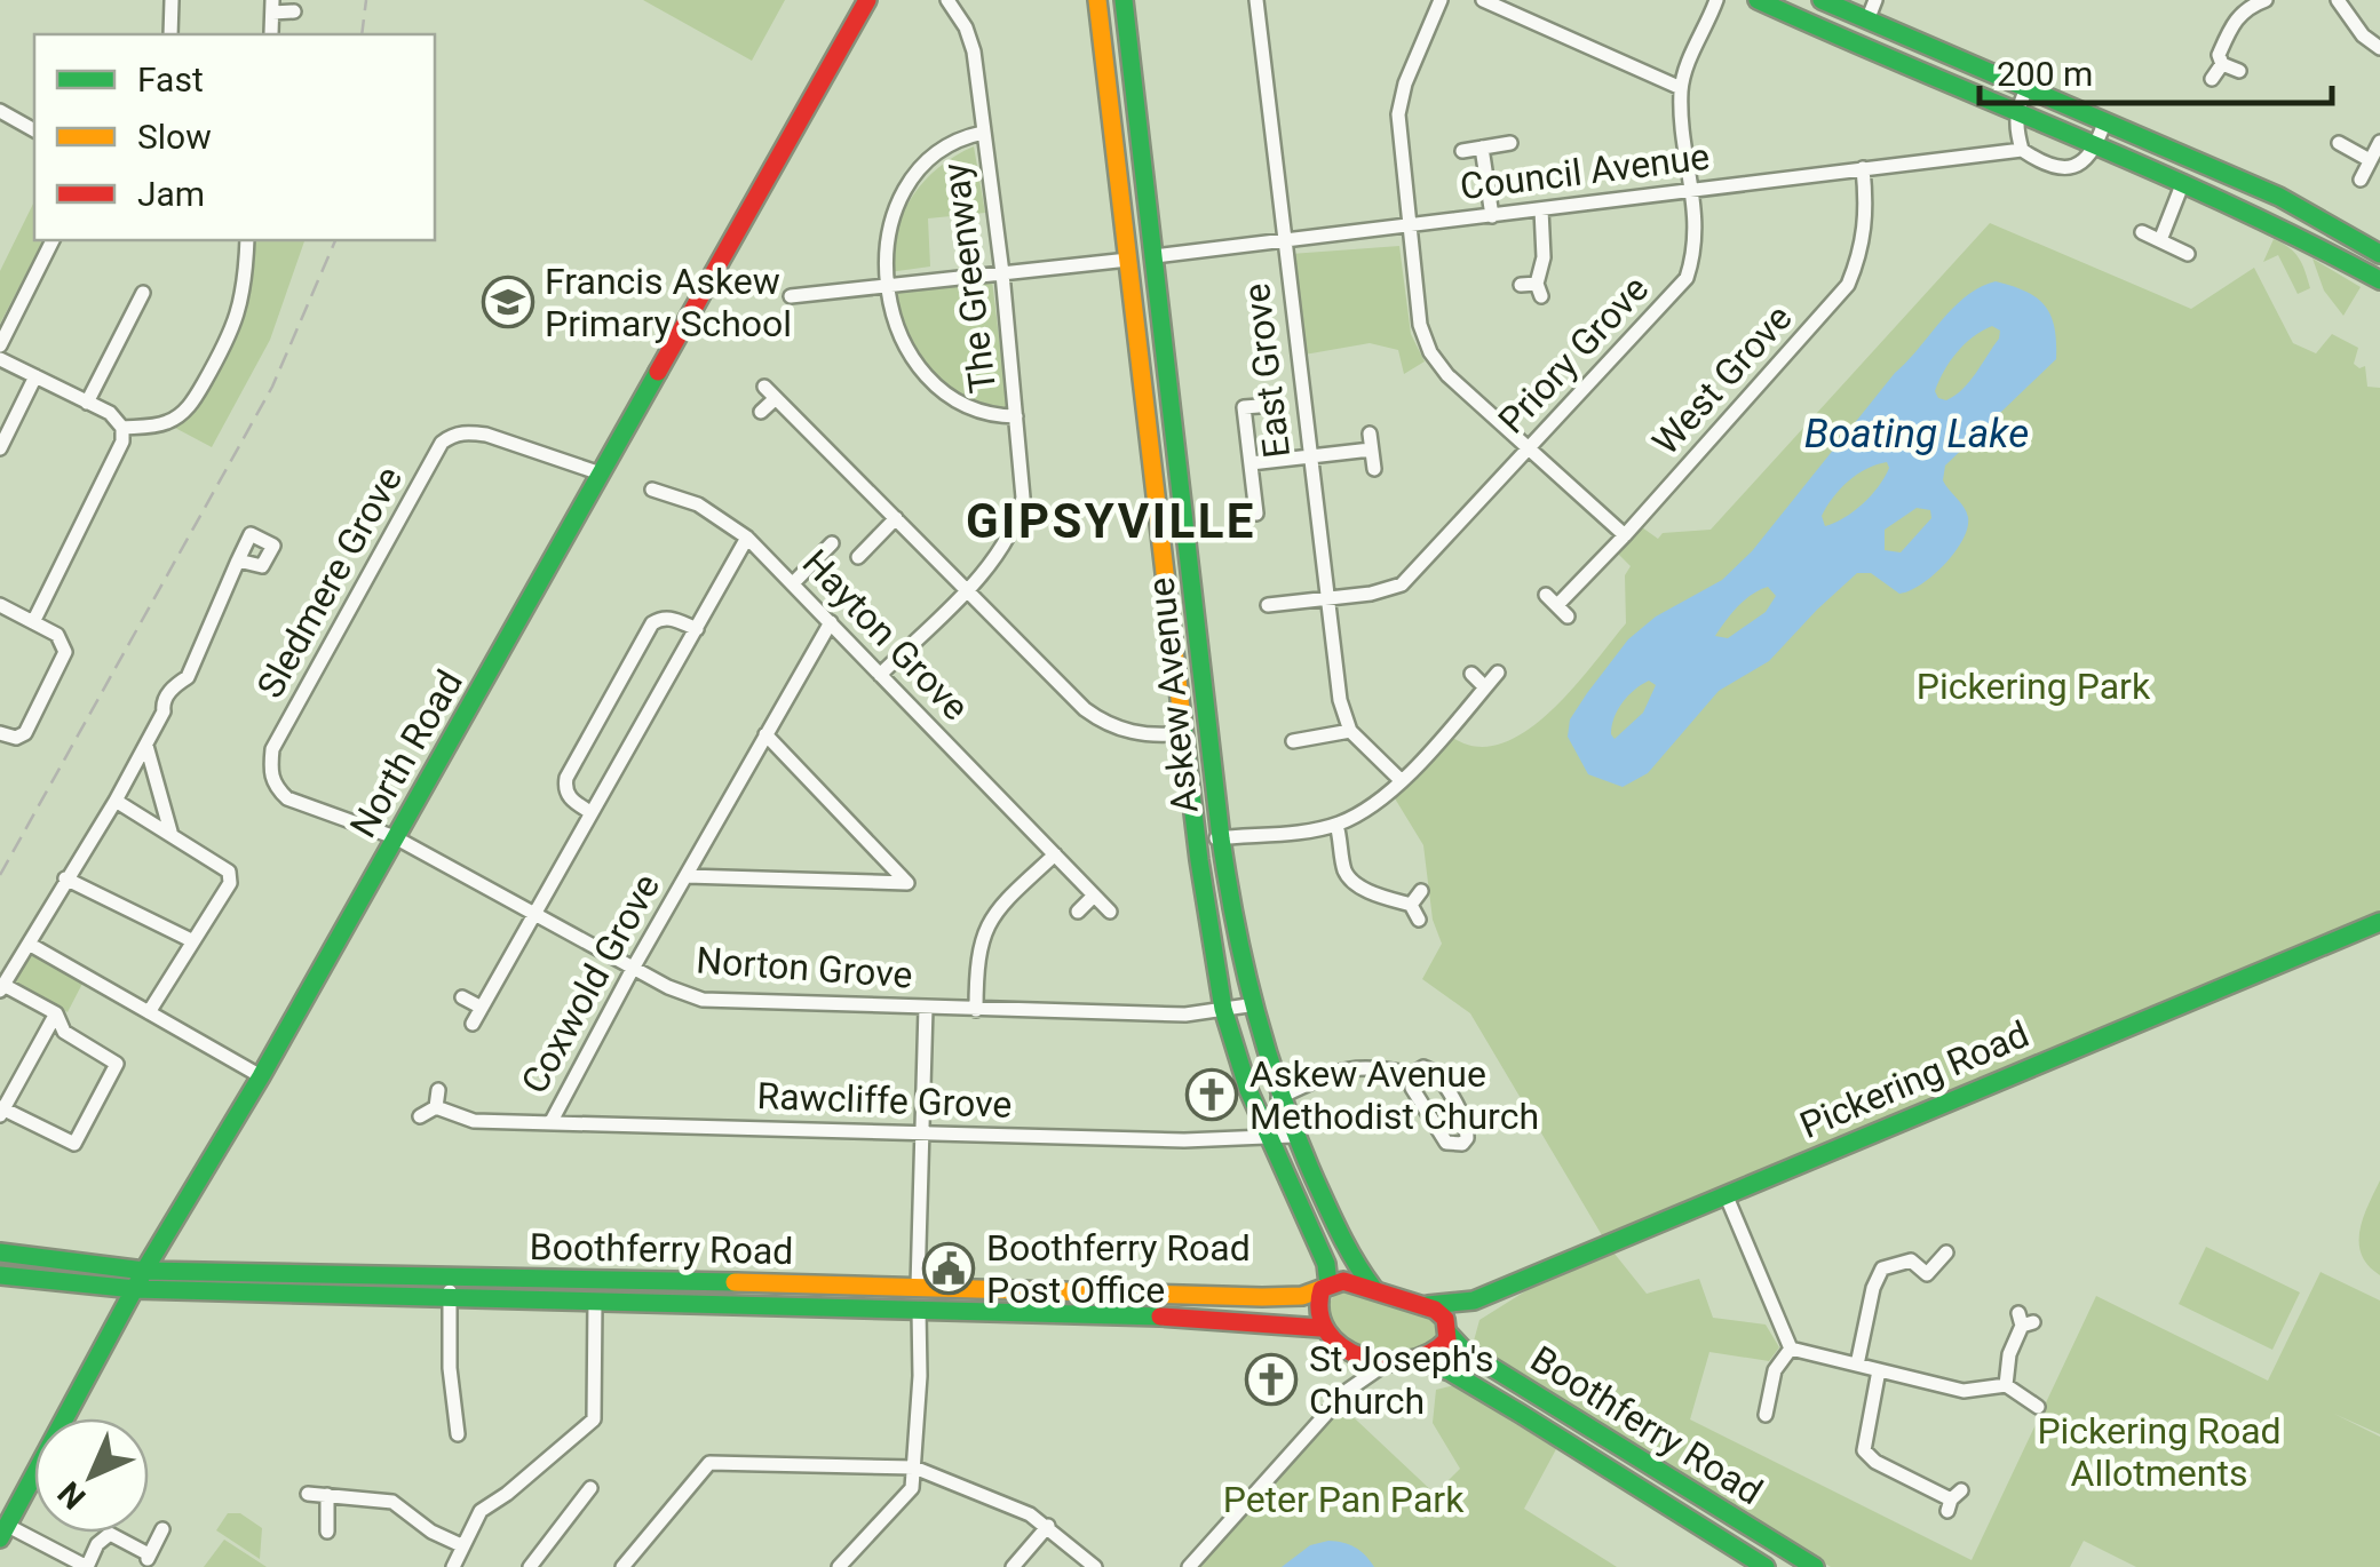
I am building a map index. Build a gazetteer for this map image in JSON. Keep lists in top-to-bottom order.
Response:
{
  "streets": {
    "main road": [
      "Askew Avenue",
      "North Road",
      "Pickering Road",
      "Boothferry Road"
    ],
    "street": [
      "Council Avenue",
      "The Greenway",
      "Priory Grove",
      "East Grove",
      "West Grove",
      "Sledmere Grove",
      "Hayton Grove",
      "Norton Grove",
      "Coxwold Grove",
      "Rawcliffe Grove"
    ]
  },
  "crossings": [
    ["Council Avenue", "Priory Grove"],
    ["Council Avenue", "East Grove"],
    ["Council Avenue", "West Grove"],
    ["Council Avenue", "Askew Avenue"],
    ["The Greenway", "Hayton Grove"],
    ["Priory Grove", "East Grove"],
    ["Sledmere Grove", "North Road"],
    ["Sledmere Grove", "Norton Grove"],
    ["Hayton Grove", "Coxwold Grove"],
    ["Askew Avenue", "Norton Grove"],
    ["Askew Avenue", "Rawcliffe Grove"],
    ["Askew Avenue", "Boothferry Road"],
    ["North Road", "Norton Grove"],
    ["North Road", "Boothferry Road"],
    ["Norton Grove", "Coxwold Grove"],
    ["Coxwold Grove", "Rawcliffe Grove"],
    ["Pickering Road", "Boothferry Road"]
  ],
  "districts": ["GIPSYVILLE"],
  "water": ["Boating Lake"],
  "parks": ["Pickering Park", "Pickering Road Allotments", "Peter Pan Park"],
  "places": {
    "school or university": ["Francis Askew Primary School"],
    "church": ["Askew Avenue Methodist Church", "St Joseph's Church"],
    "public building": ["Boothferry Road Post Office"]
  },
  "legend": ["Fast", "Slow", "Jam"],
  "scale_bar": "200 m",
  "north": "bottom left"
}
